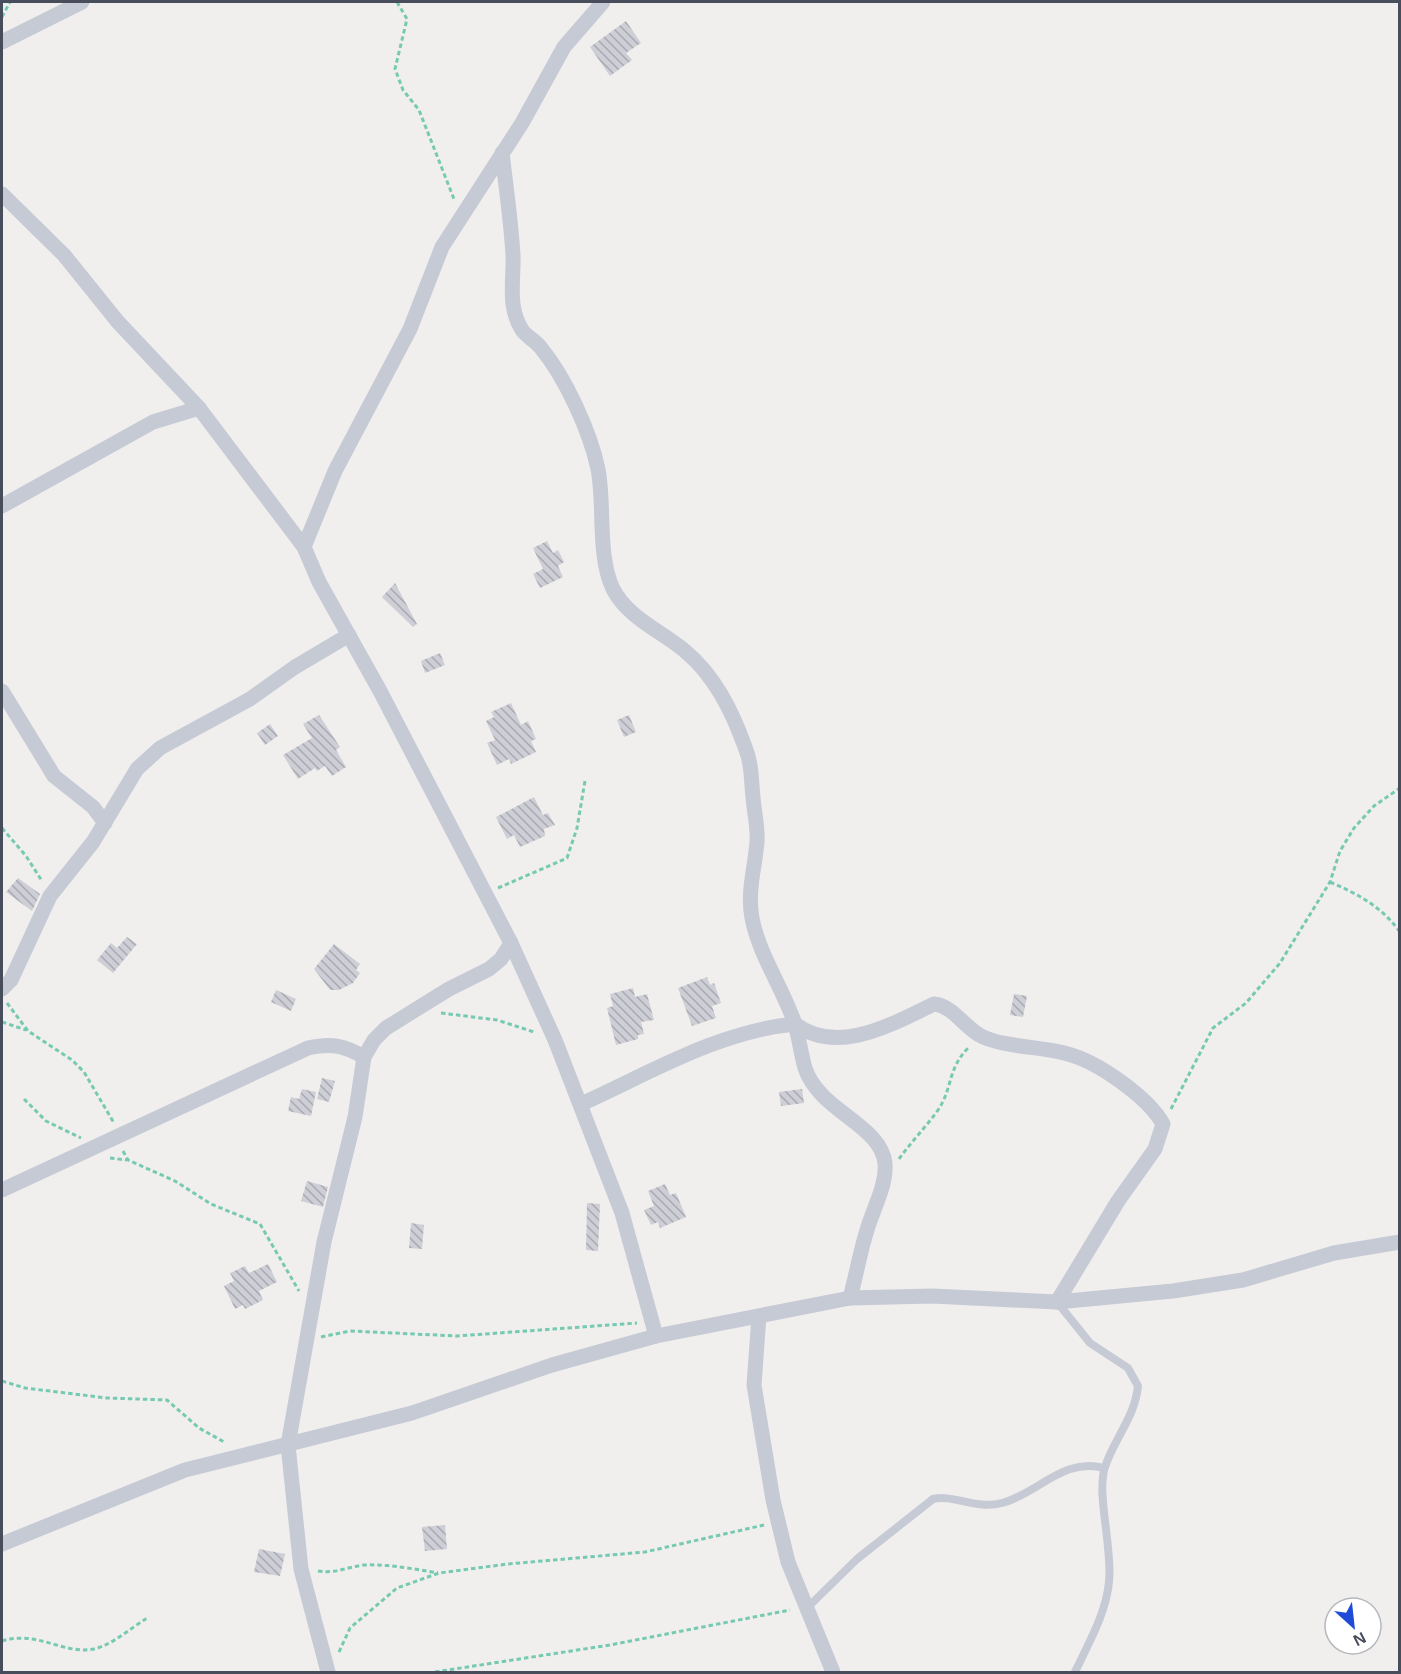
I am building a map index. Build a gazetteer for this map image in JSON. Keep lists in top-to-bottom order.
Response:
{
  "north": "bottom right"
}
